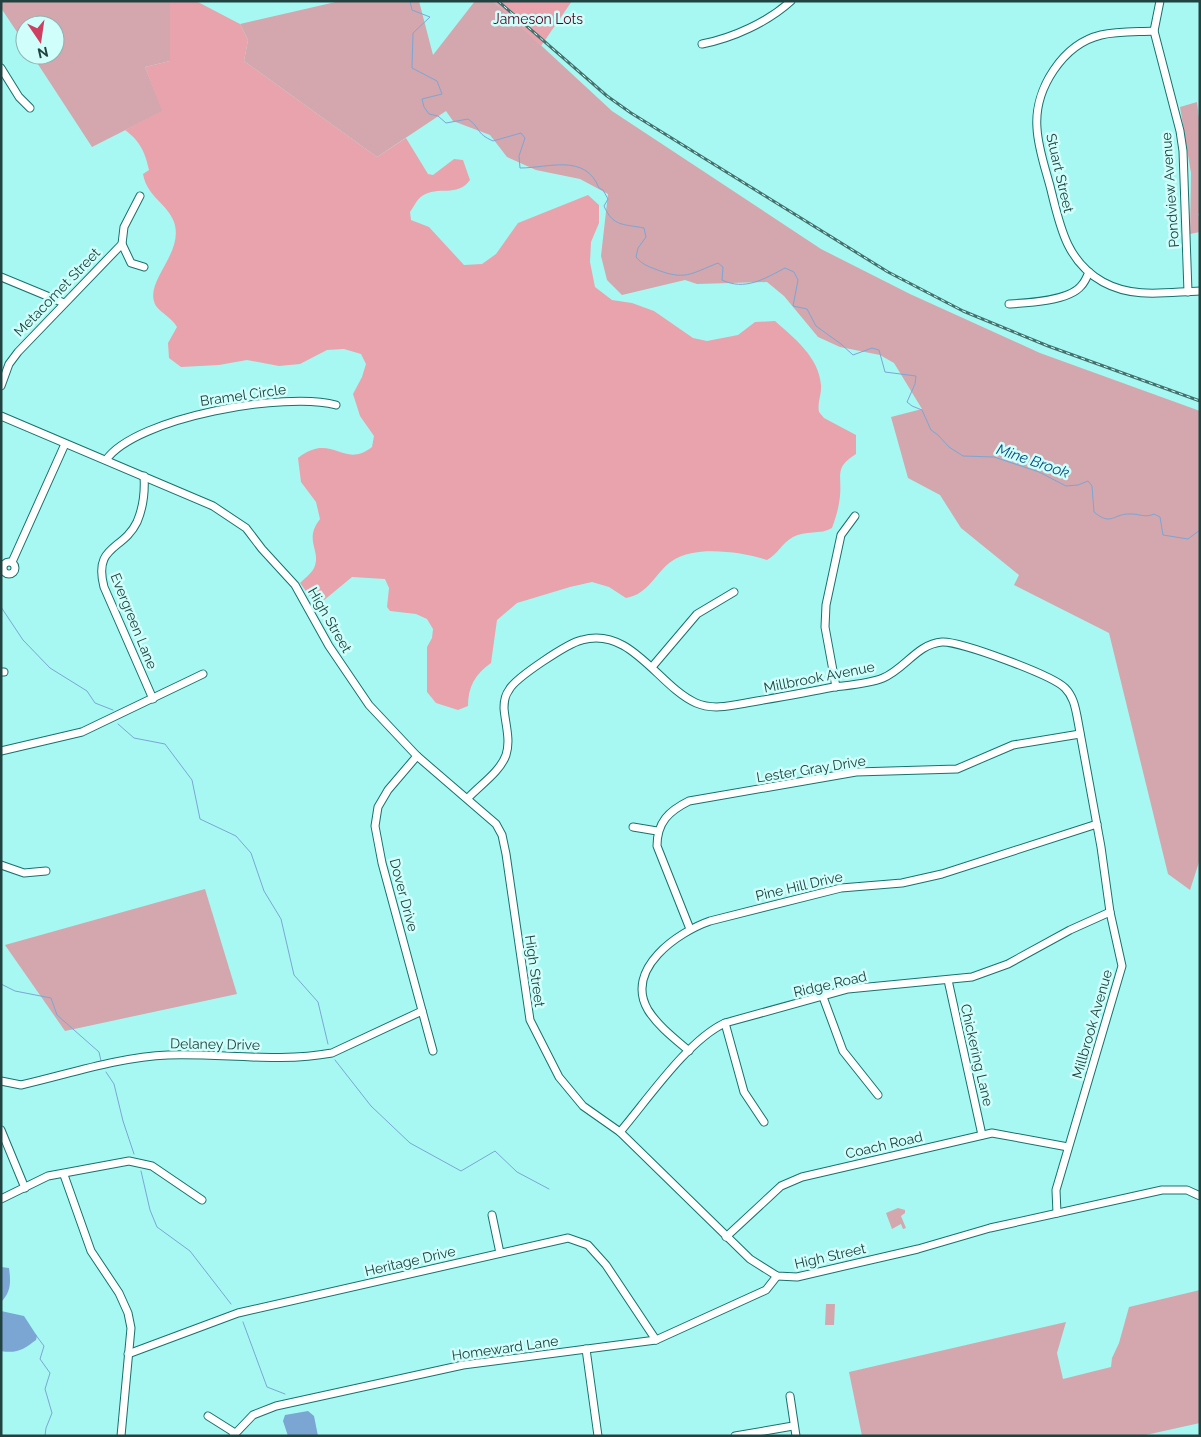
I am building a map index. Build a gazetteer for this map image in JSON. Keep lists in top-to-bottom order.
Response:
{
  "streets": {
    "street": [
      "Stuart Street",
      "Pondview Avenue",
      "Metacomet Street",
      "Bramel Circle",
      "High Street",
      "Evergreen Lane",
      "Millbrook Avenue",
      "Lester Gray Drive",
      "Pine Hill Drive",
      "Dover Drive",
      "Ridge Road",
      "Delaney Drive",
      "Chickering Lane",
      "Coach Road",
      "Heritage Drive",
      "Homeward Lane"
    ]
  },
  "crossings": [
    ["Stuart Street", "Pondview Avenue"],
    ["Bramel Circle", "High Street"],
    ["High Street", "Evergreen Lane"],
    ["High Street", "Millbrook Avenue"],
    ["High Street", "Dover Drive"],
    ["High Street", "Ridge Road"],
    ["High Street", "Coach Road"],
    ["High Street", "Homeward Lane"],
    ["Millbrook Avenue", "Lester Gray Drive"],
    ["Millbrook Avenue", "Pine Hill Drive"],
    ["Millbrook Avenue", "Ridge Road"],
    ["Millbrook Avenue", "Coach Road"],
    ["Pine Hill Drive", "Ridge Road"],
    ["Dover Drive", "Delaney Drive"],
    ["Ridge Road", "Chickering Lane"],
    ["Chickering Lane", "Coach Road"],
    ["Heritage Drive", "Homeward Lane"]
  ],
  "water": ["Mine Brook"],
  "parks": ["Jameson Lots"],
  "north": "bottom"
}
